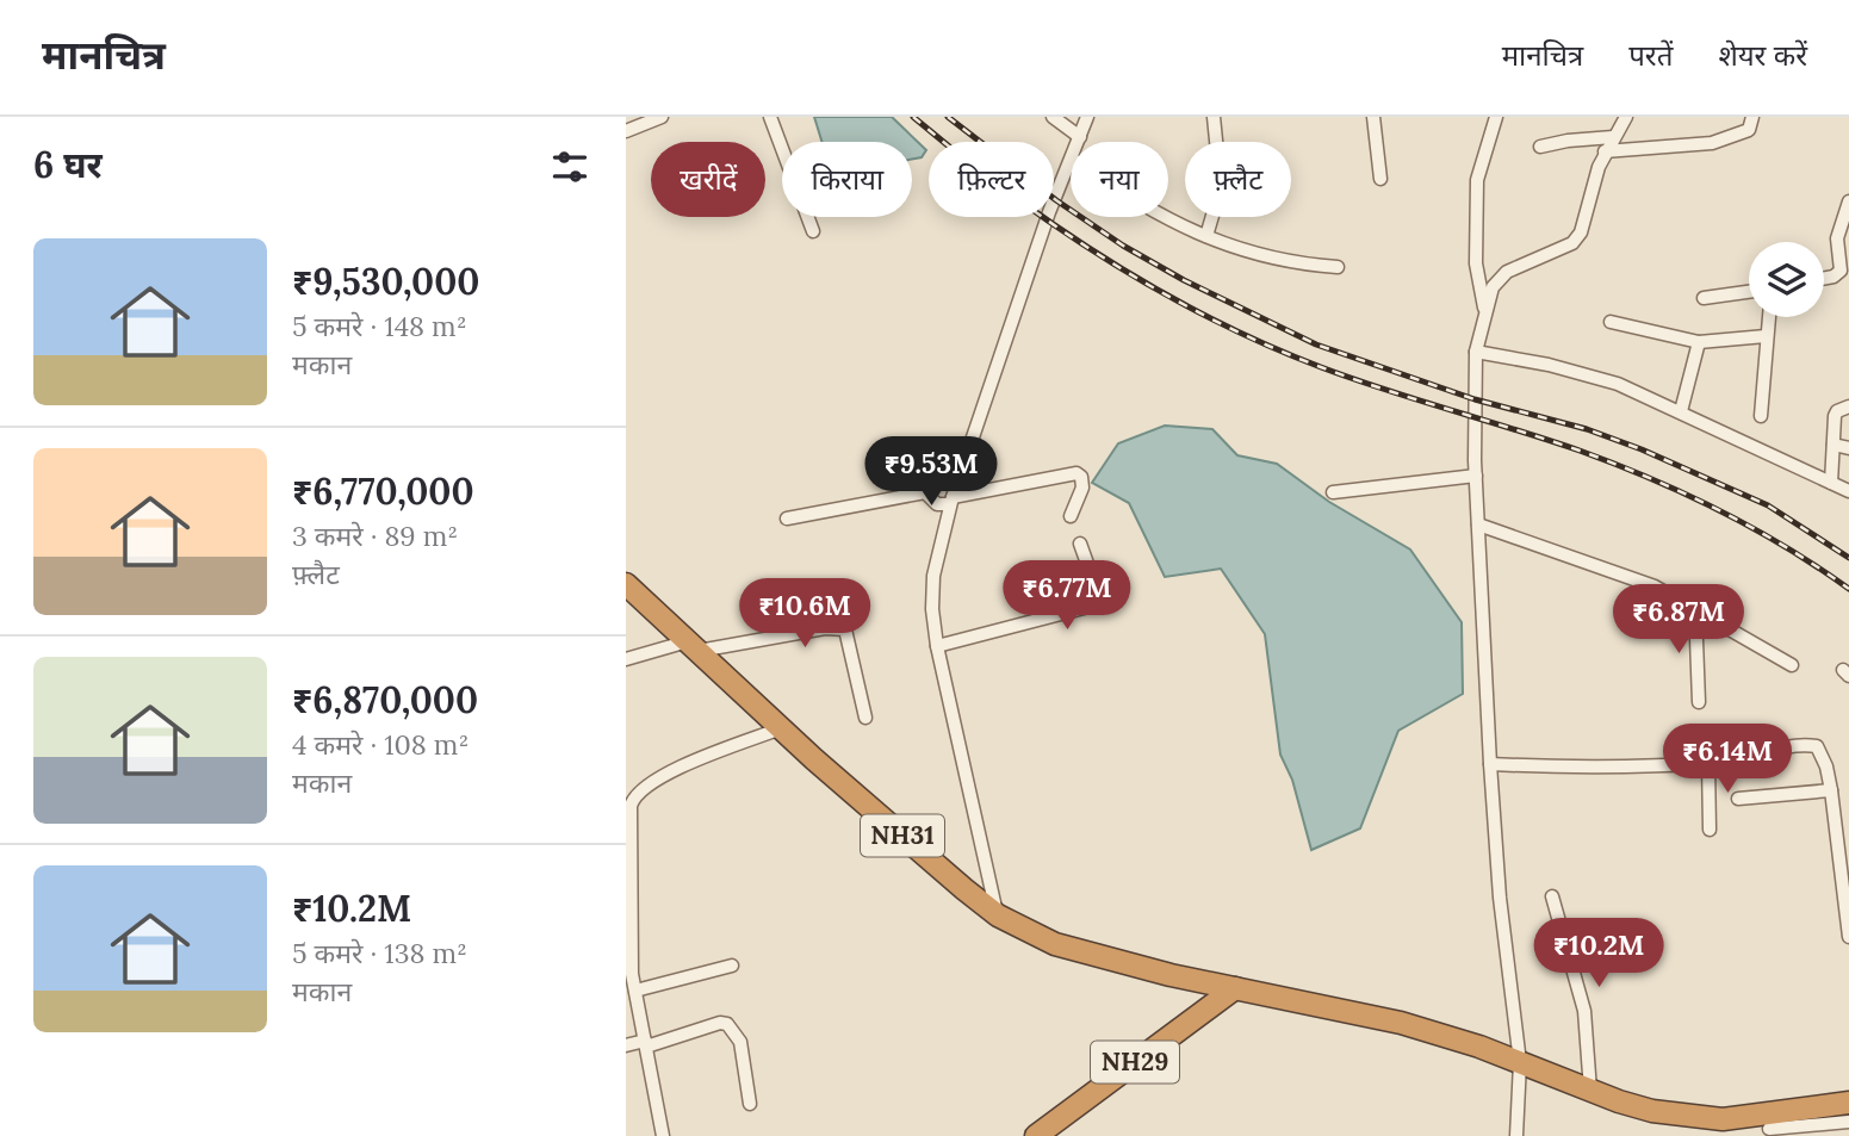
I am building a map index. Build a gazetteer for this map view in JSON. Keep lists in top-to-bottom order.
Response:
{
  "streets": {
    "highway": ["NH31", "NH29"]
  },
  "crossings": [
    ["NH31", "NH29"]
  ],
  "page": {
    "header": "मानचित्र",
    "nav": ["मानचित्र", "परतें", "शेयर करें"],
    "heading": "6 घर",
    "chip": [
      "खरीदें",
      "किराया",
      "फ़िल्टर",
      "नया",
      "फ़्लैट"
    ],
    "list": [
      {
        "name": "₹9,530,000",
        "note": "5 कमरे · 148 m² · मकान"
      },
      {
        "name": "₹6,770,000",
        "note": "3 कमरे · 89 m² · फ़्लैट"
      },
      {
        "name": "₹6,870,000",
        "note": "4 कमरे · 108 m² · मकान"
      },
      {
        "name": "₹10.2M",
        "note": "5 कमरे · 138 m² · मकान"
      }
    ],
    "price": [
      "₹9.53M",
      "₹6.77M",
      "₹10.6M",
      "₹6.87M",
      "₹6.14M",
      "₹10.2M"
    ]
  }
}
